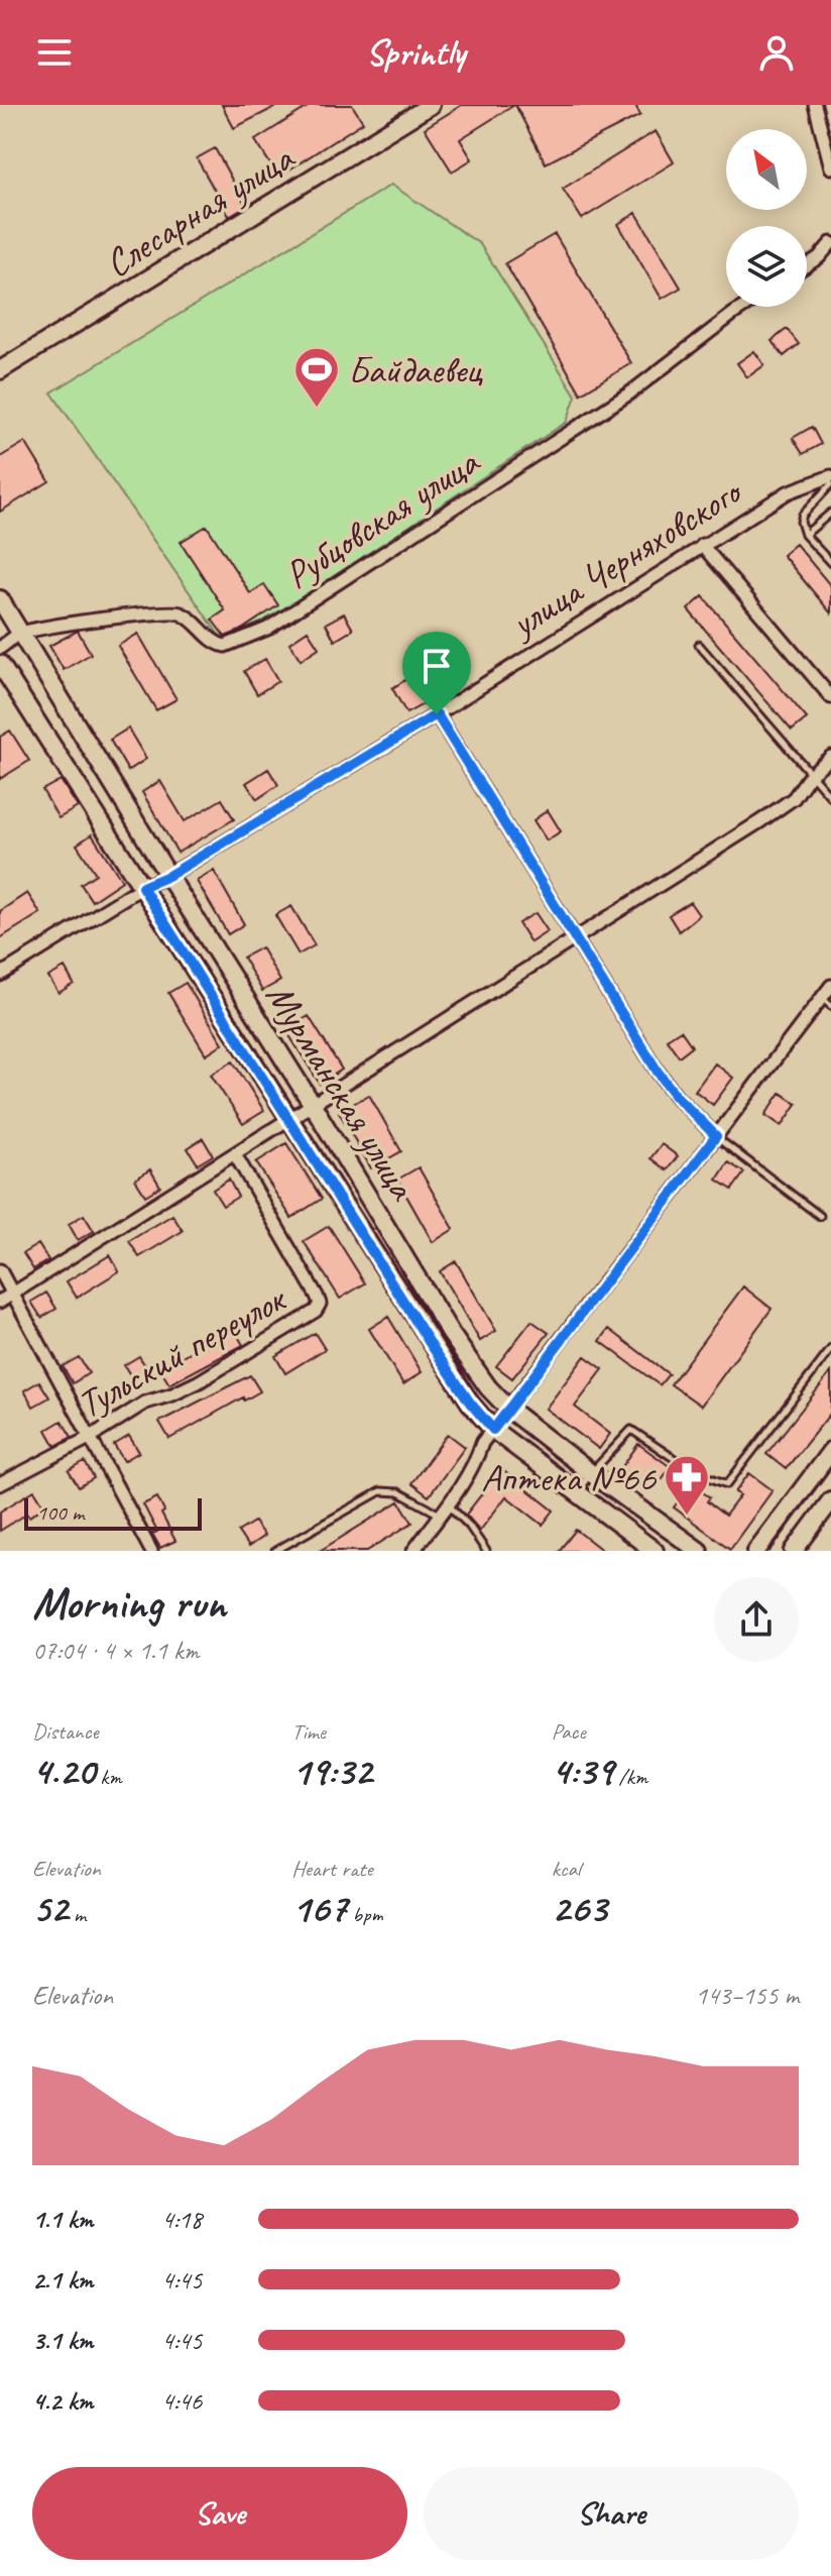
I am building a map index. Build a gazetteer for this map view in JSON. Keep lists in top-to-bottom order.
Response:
{
  "streets": {
    "main road": ["Слесарная улица", "Мурманская улица"],
    "street": ["Рубцовская улица", "улица Черняховского", "Тульский переулок"]
  },
  "crossings": [
    ["Рубцовская улица", "Мурманская улица"],
    ["улица Черняховского", "Мурманская улица"]
  ],
  "places": {
    "sports": ["Байдаевец"],
    "pharmacy": ["Аптека №66"]
  },
  "scale_bar": "100 m",
  "north": "top left",
  "page": {
    "header": "Sprintly",
    "scale": "100 m",
    "heading": ["Morning run", "07:04 · 4 × 1.1 km"],
    "stats": [
      ["Distance", "4.20 km"],
      ["Time", "19:32"],
      ["Pace", "4:39 /km"],
      ["Elevation", "52 m"],
      ["Heart rate", "167 bpm"],
      ["kcal", "263"]
    ],
    "chart": ["Elevation", "143–155 m"],
    "list": [
      {
        "name": "1.1 km",
        "note": "4:18"
      },
      {
        "name": "2.1 km",
        "note": "4:45"
      },
      {
        "name": "3.1 km",
        "note": "4:45"
      },
      {
        "name": "4.2 km",
        "note": "4:46"
      }
    ],
    "buttons": ["Save", "Share"]
  }
}
